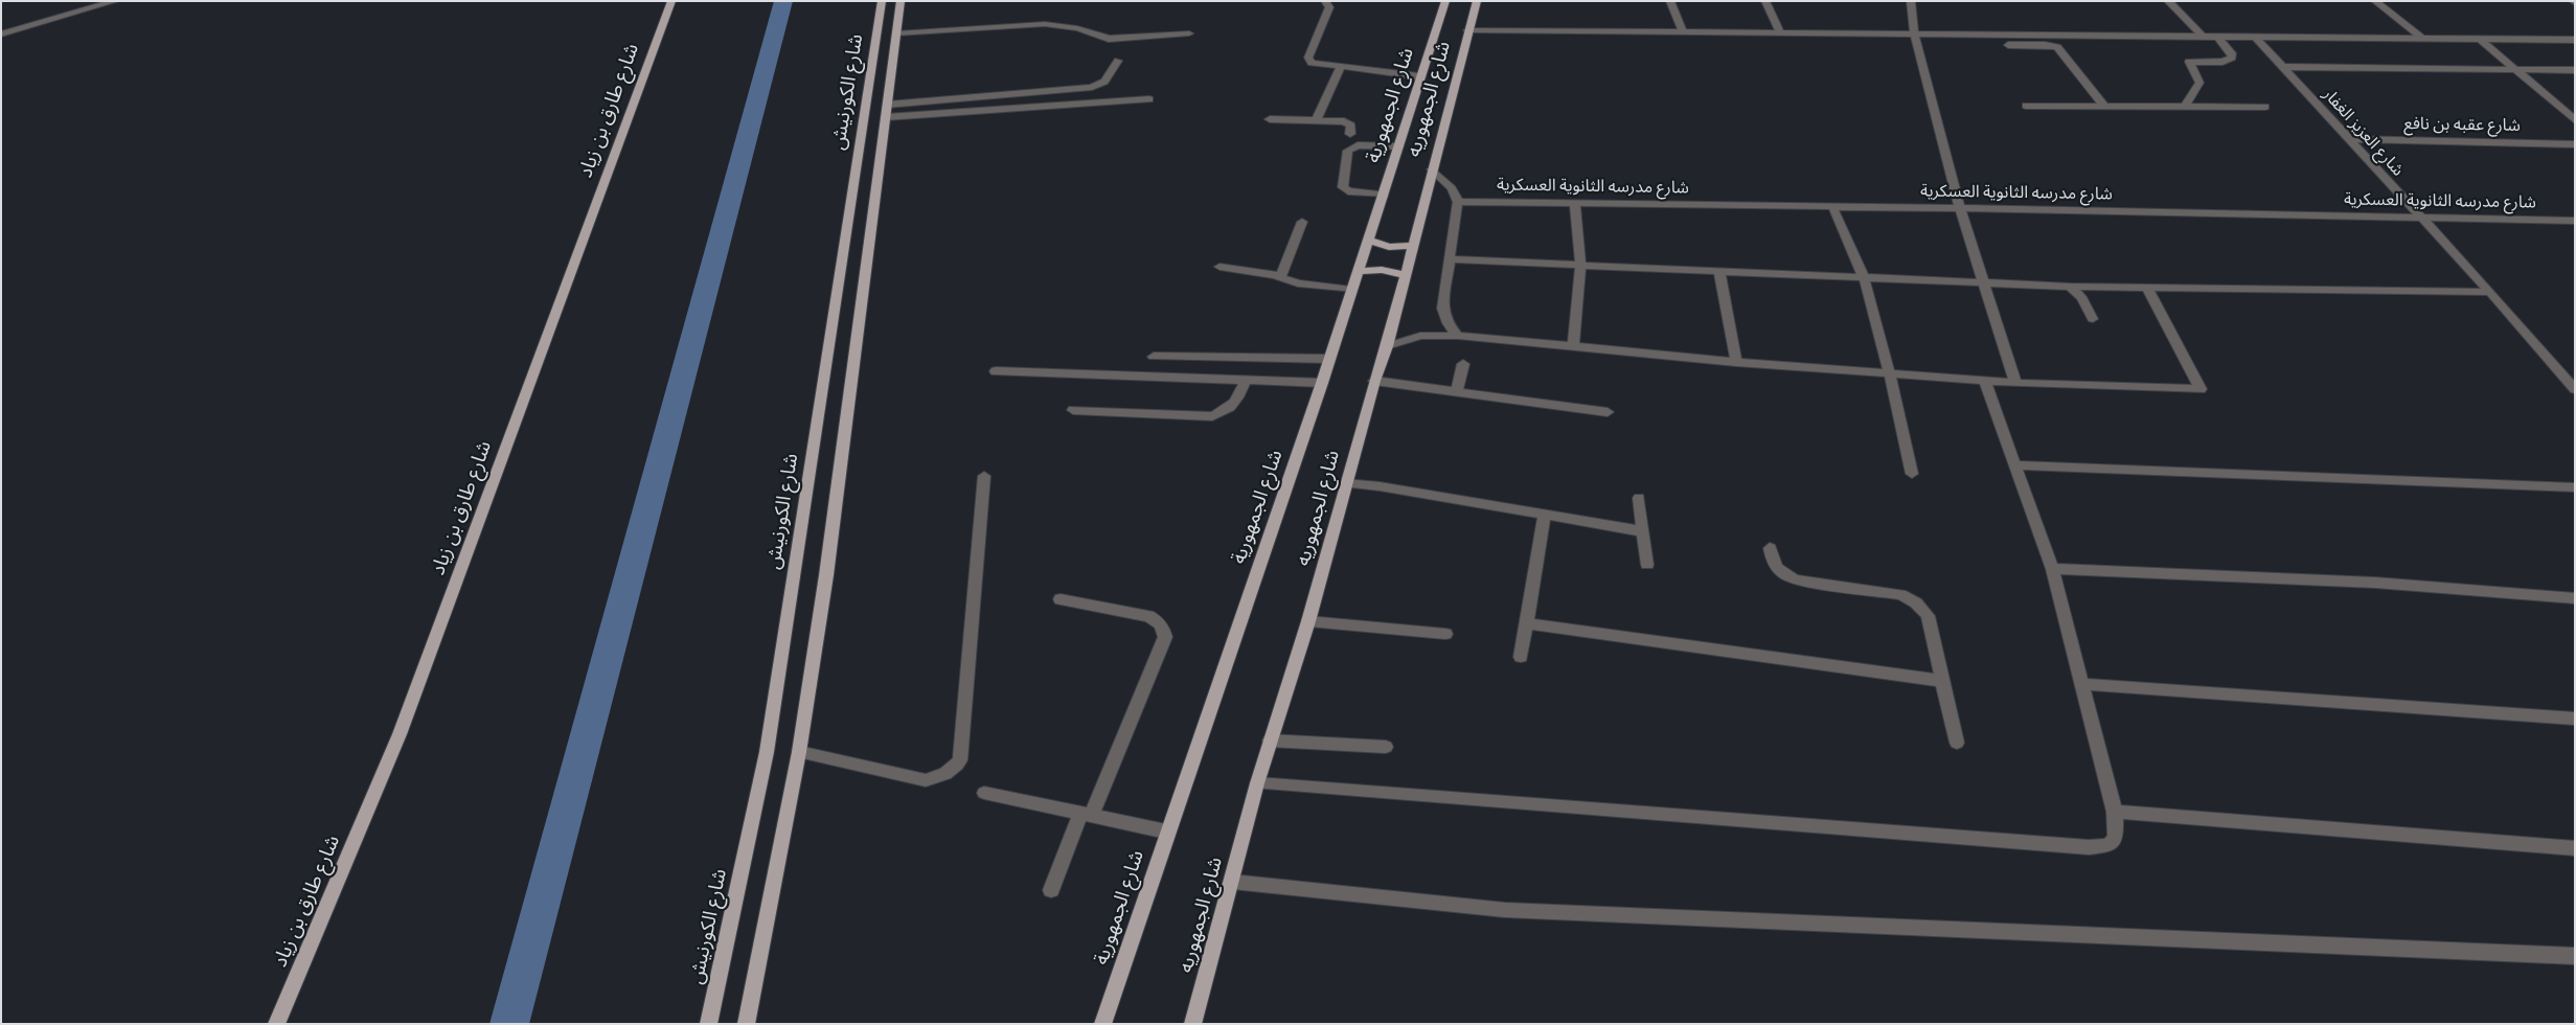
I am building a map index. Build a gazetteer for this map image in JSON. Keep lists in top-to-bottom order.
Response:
{
  "streets": {
    "main road": [
      "شارع الكورنيش",
      "شارع الجمهوريه",
      "شارع الجمهورية",
      "شارع طارق بن زياد"
    ],
    "street": ["شارع عقبه بن نافع", "شارع العزيز الغفار", "شارع مدرسه الثانوية العسكرية"]
  },
  "crossings": [
    ["شارع عقبه بن نافع", "شارع العزيز الغفار"],
    ["شارع العزيز الغفار", "شارع مدرسه الثانوية العسكرية"]
  ]
}
